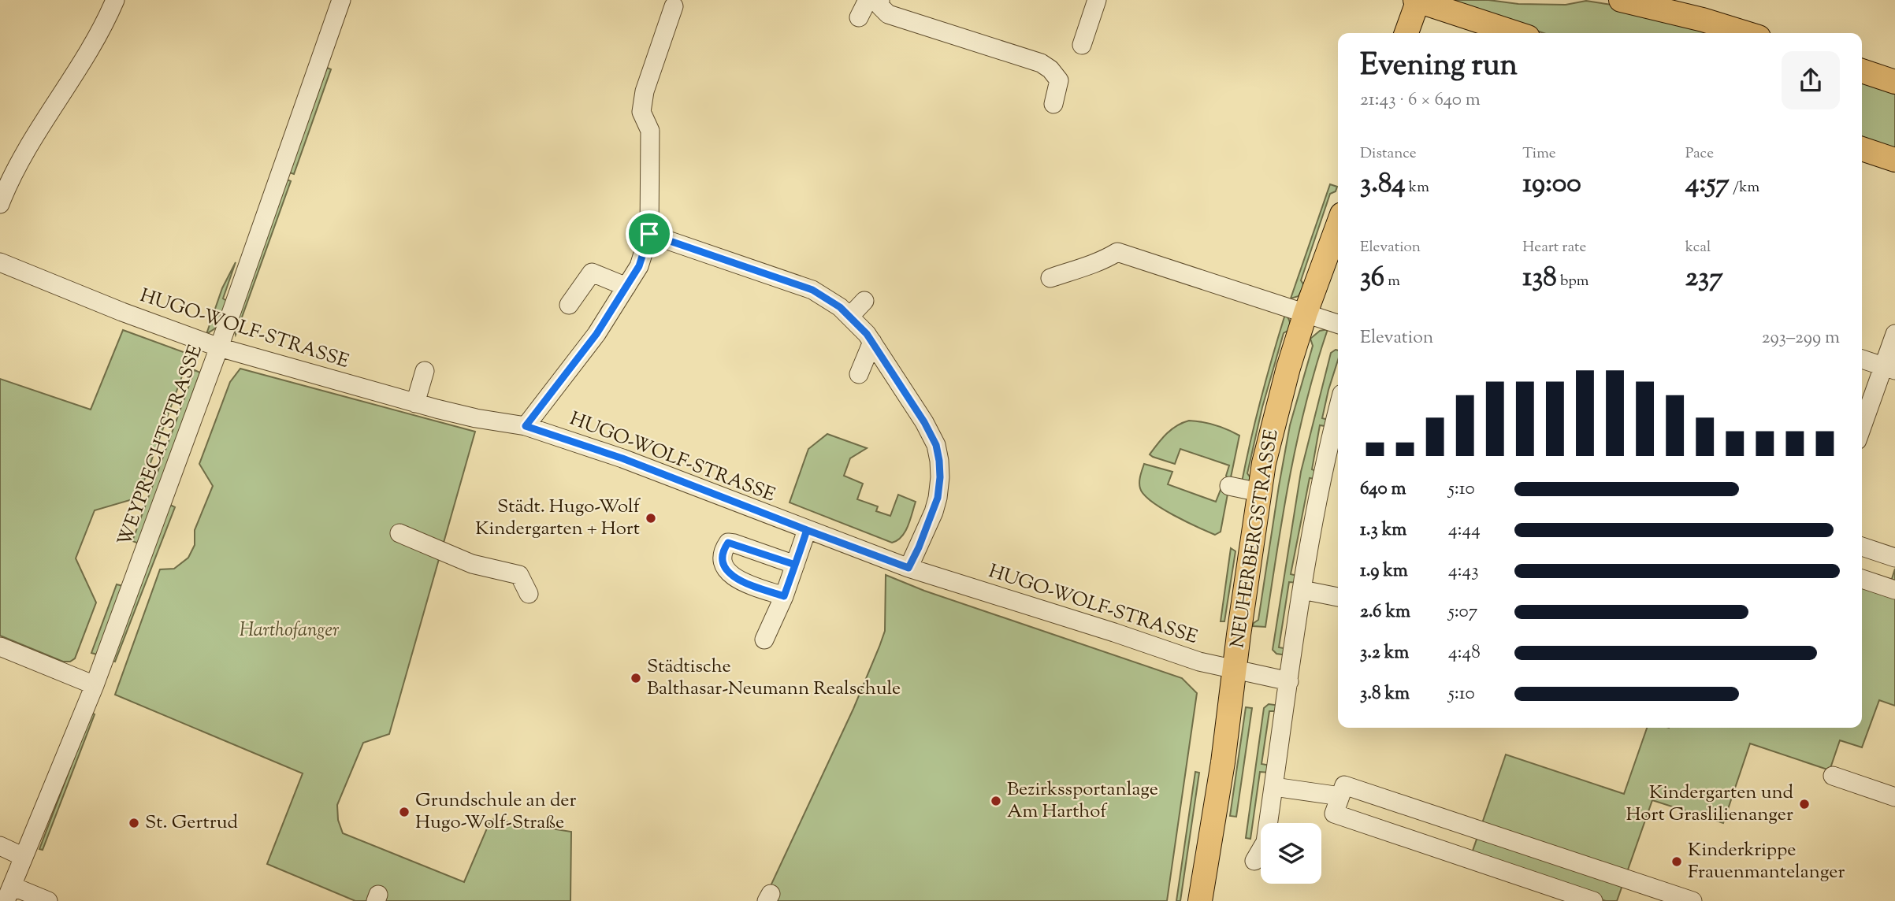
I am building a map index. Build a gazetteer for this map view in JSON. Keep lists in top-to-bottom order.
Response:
{
  "streets": {
    "main road": ["NEUHERBERGSTRASSE"],
    "street": ["HUGO-WOLF-STRASSE", "WEYPRECHTSTRASSE"]
  },
  "crossings": [
    ["HUGO-WOLF-STRASSE", "WEYPRECHTSTRASSE"],
    ["HUGO-WOLF-STRASSE", "NEUHERBERGSTRASSE"]
  ],
  "parks": ["Harthofanger"],
  "places": [
    "Städt. Hugo-Wolf Kindergarten + Hort",
    "Städtische Balthasar-Neumann Realschule",
    "Bezirkssportanlage Am Harthof",
    "Kindergarten und Hort Graslilienanger",
    "Grundschule an der Hugo-Wolf-Straße",
    "St. Gertrud",
    "Kinderkrippe Frauenmantelanger"
  ],
  "page": {
    "heading": ["Evening run", "21:43 · 6 × 640 m"],
    "stats": [
      ["Distance", "3.84 km"],
      ["Time", "19:00"],
      ["Pace", "4:57 /km"],
      ["Elevation", "36 m"],
      ["Heart rate", "138 bpm"],
      ["kcal", "237"]
    ],
    "chart": ["Elevation", "293–299 m"],
    "list": [
      {
        "name": "640 m",
        "note": "5:10"
      },
      {
        "name": "1.3 km",
        "note": "4:44"
      },
      {
        "name": "1.9 km",
        "note": "4:43"
      },
      {
        "name": "2.6 km",
        "note": "5:07"
      },
      {
        "name": "3.2 km",
        "note": "4:48"
      },
      {
        "name": "3.8 km",
        "note": "5:10"
      }
    ]
  }
}
